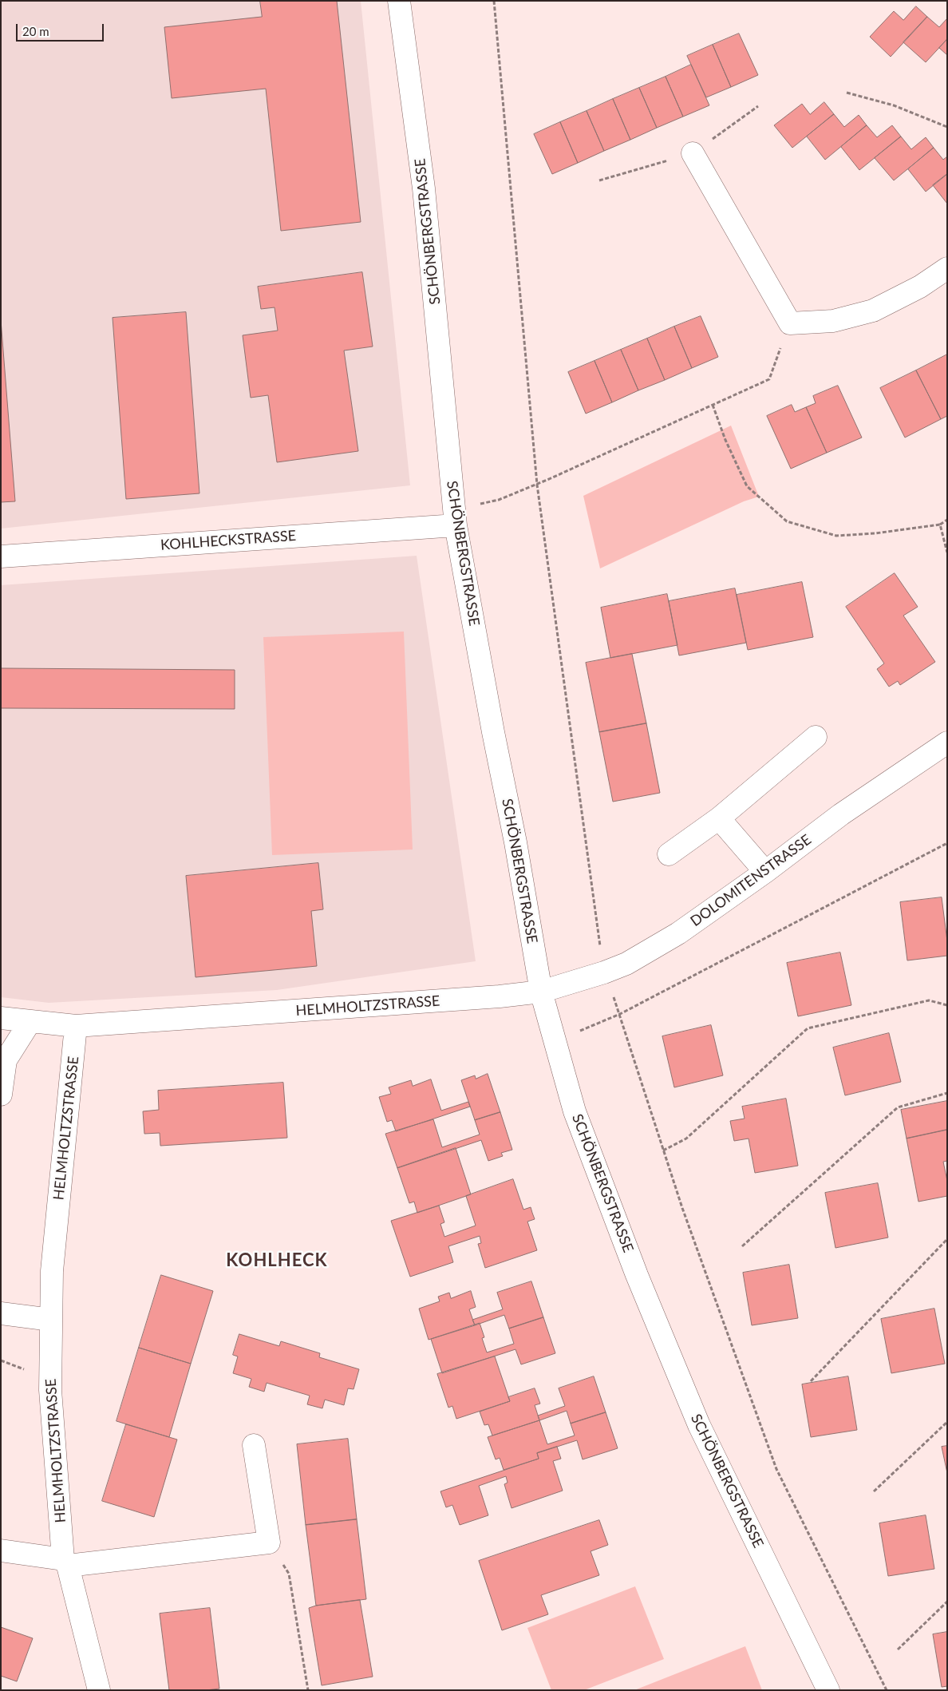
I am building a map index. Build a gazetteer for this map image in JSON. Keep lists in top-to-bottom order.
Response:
{
  "streets": {
    "street": [
      "SCHÖNBERGSTRASSE",
      "KOHLHECKSTRASSE",
      "DOLOMITENSTRASSE",
      "HELMHOLTZSTRASSE"
    ]
  },
  "crossings": [
    ["SCHÖNBERGSTRASSE", "KOHLHECKSTRASSE"],
    ["SCHÖNBERGSTRASSE", "DOLOMITENSTRASSE"],
    ["SCHÖNBERGSTRASSE", "HELMHOLTZSTRASSE"],
    ["DOLOMITENSTRASSE", "HELMHOLTZSTRASSE"]
  ],
  "districts": ["KOHLHECK"],
  "scale_bar": "20 m"
}
